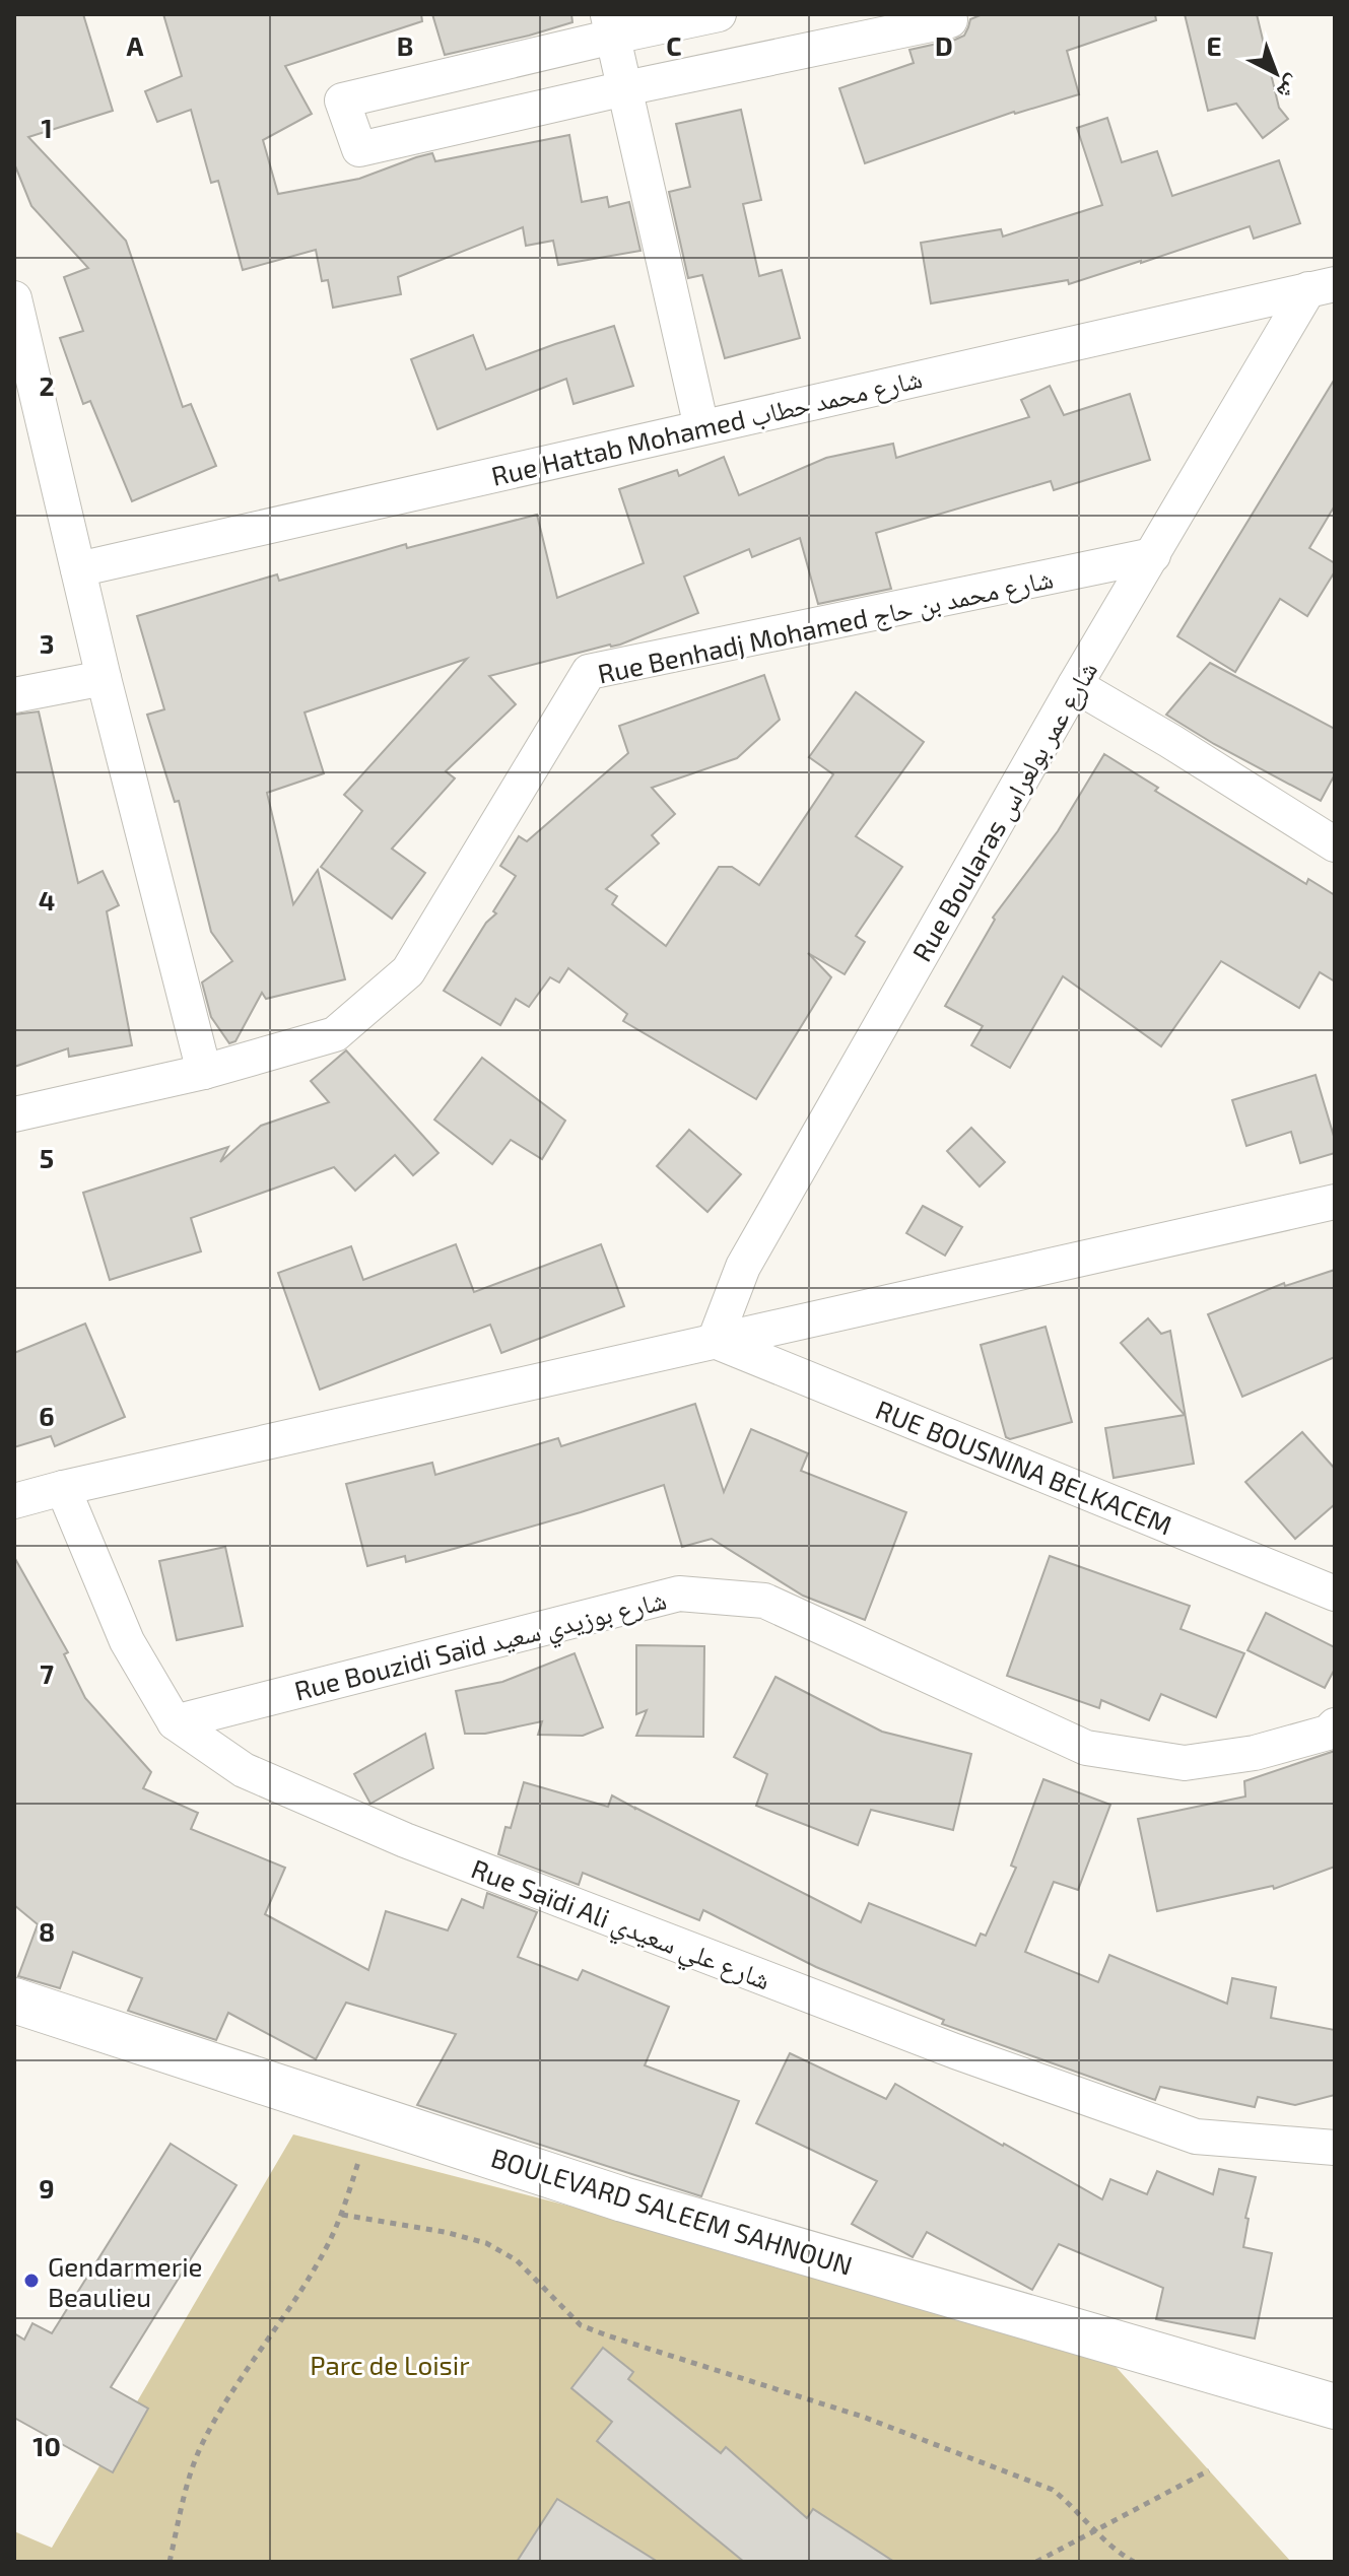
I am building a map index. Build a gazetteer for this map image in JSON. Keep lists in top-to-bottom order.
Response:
{
  "streets": {
    "street": [
      "Rue Hattab Mohamed شارع محمد حطاب",
      "Rue Benhadj Mohamed شارع محمد بن حاج",
      "Rue Boularas شارع عمر بولعراس",
      "RUE BOUSNINA BELKACEM",
      "Rue Bouzidi Saïd شارع بوزيدي سعيد",
      "Rue Saïdi Ali شارع علي سعيدي",
      "BOULEVARD SALEEM SAHNOUN"
    ]
  },
  "crossings": [
    ["Rue Hattab Mohamed شارع محمد حطاب", "Rue Boularas شارع عمر بولعراس"],
    ["Rue Benhadj Mohamed شارع محمد بن حاج", "Rue Boularas شارع عمر بولعراس"],
    ["Rue Boularas شارع عمر بولعراس", "RUE BOUSNINA BELKACEM"],
    ["Rue Bouzidi Saïd شارع بوزيدي سعيد", "Rue Saïdi Ali شارع علي سعيدي"]
  ],
  "parks": ["Parc de Loisir"],
  "places": ["Gendarmerie Beaulieu"],
  "north": "bottom right",
  "grid": {
    "columns": [
      "A",
      "B",
      "C",
      "D",
      "E"
    ],
    "rows": [
      "1",
      "2",
      "3",
      "4",
      "5",
      "6",
      "7",
      "8",
      "9",
      "10"
    ]
  }
}
